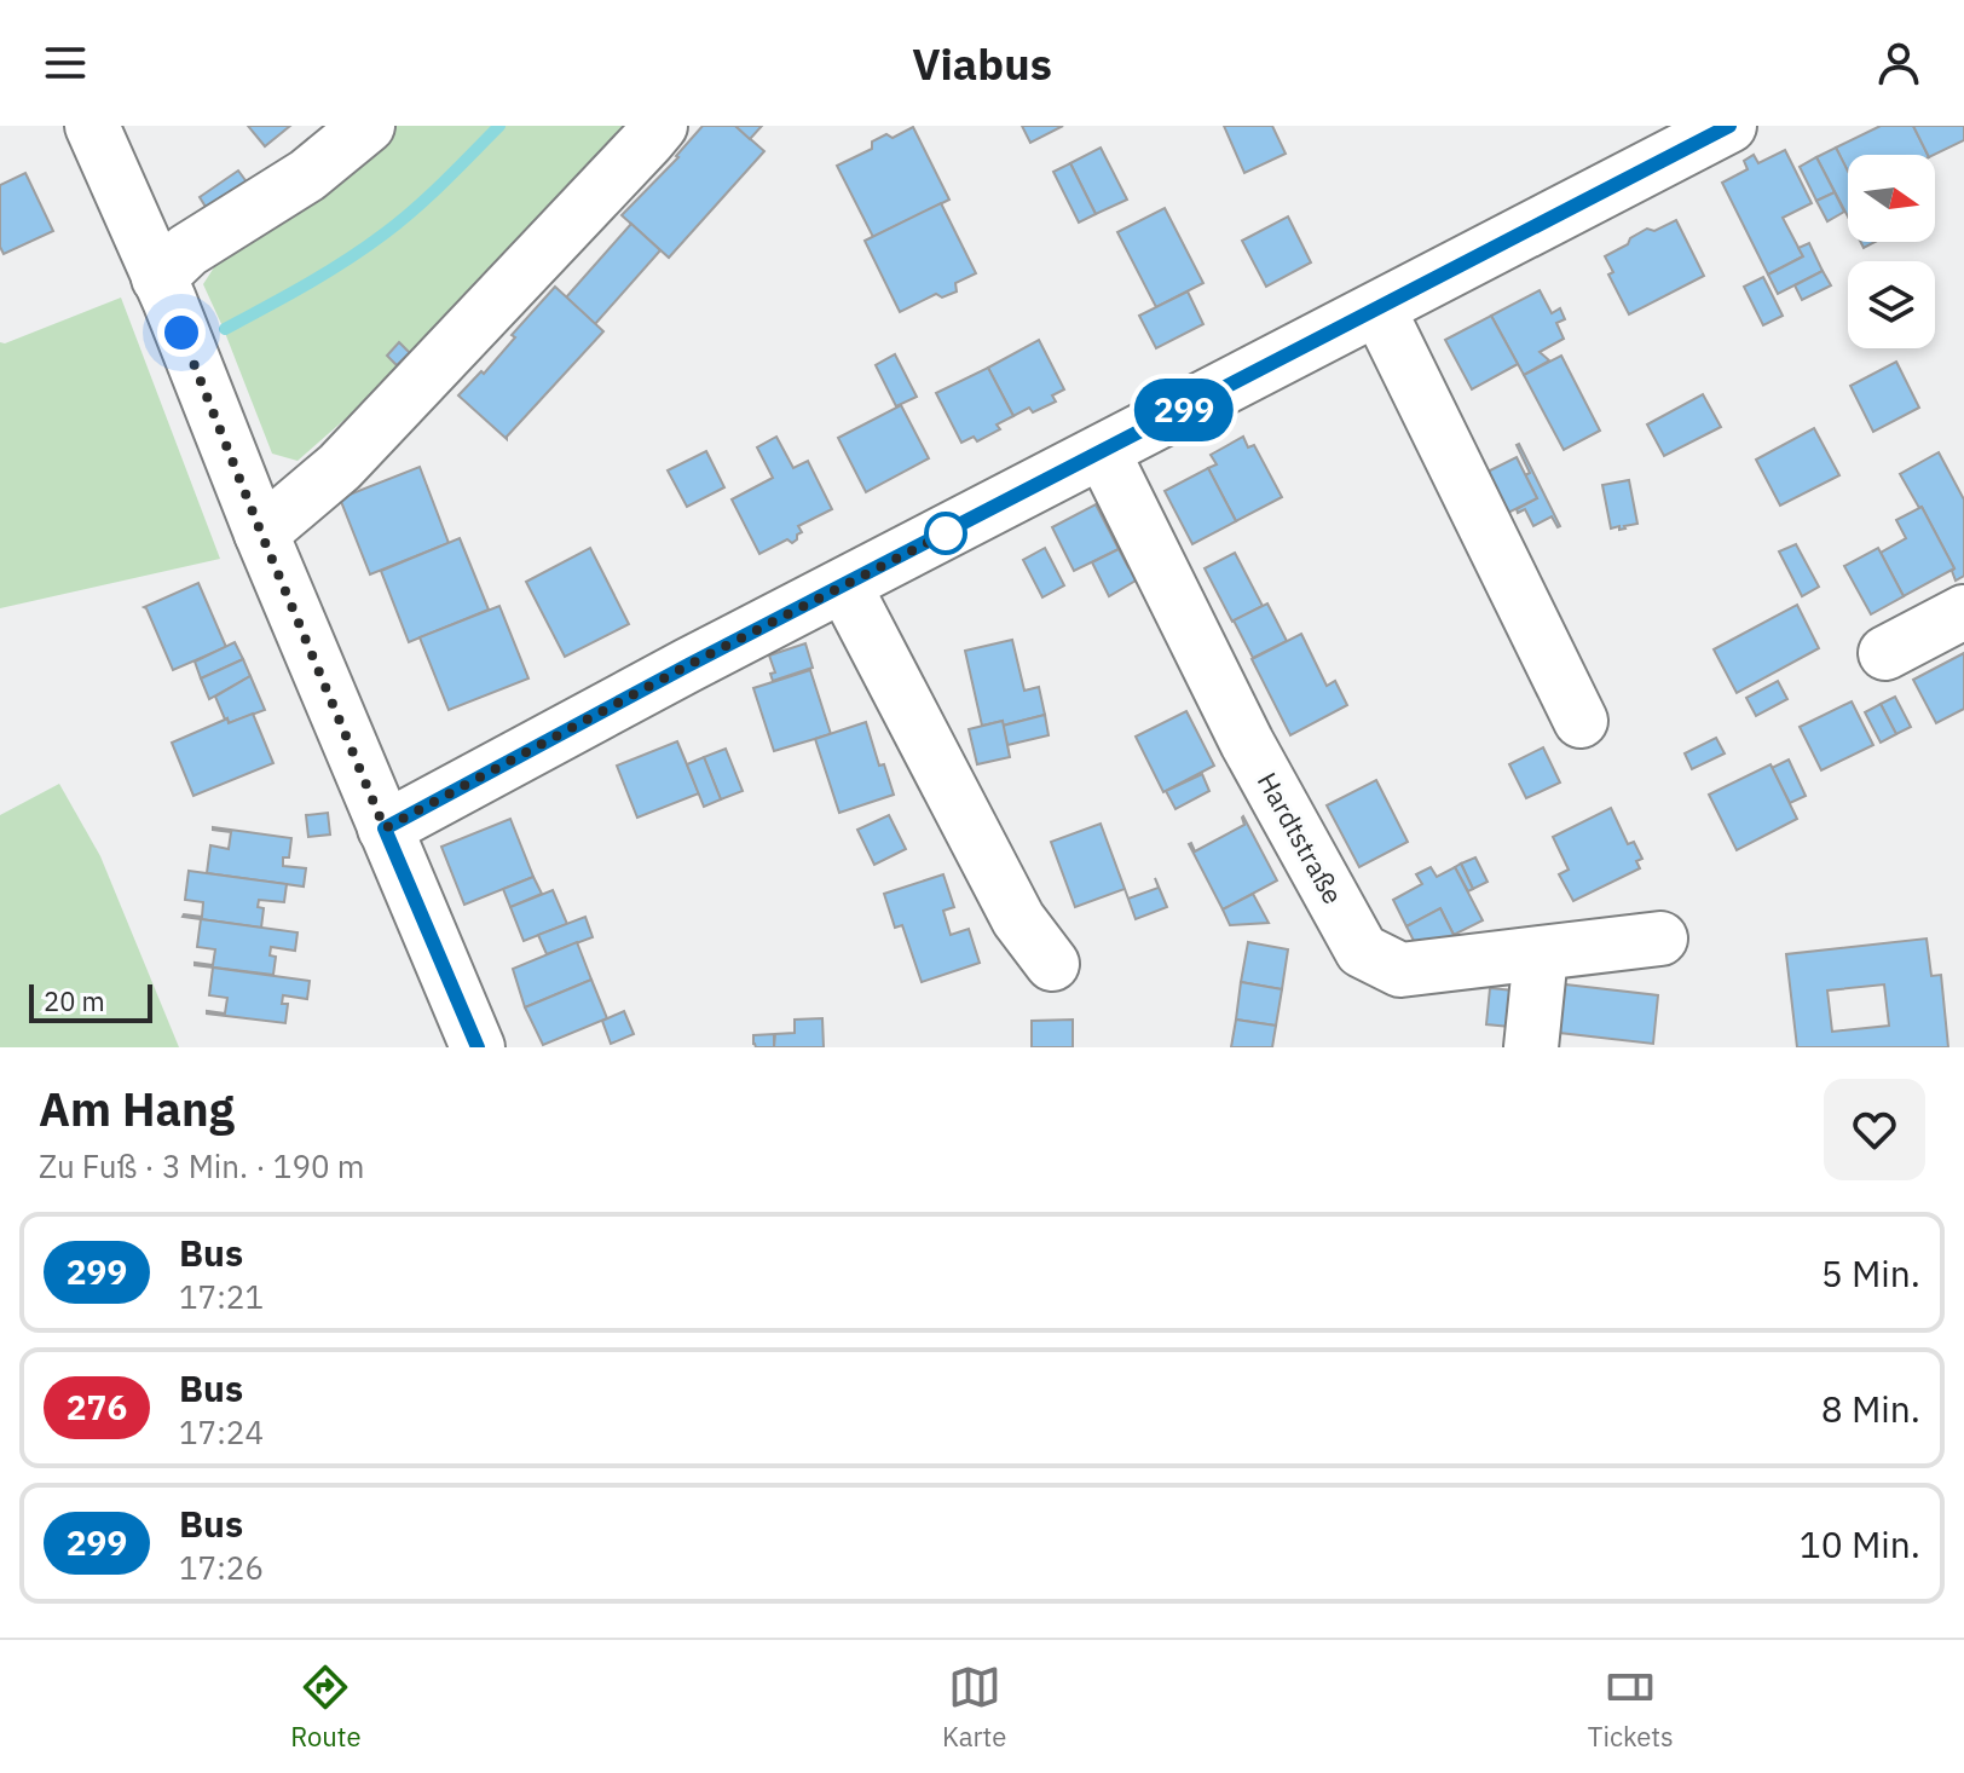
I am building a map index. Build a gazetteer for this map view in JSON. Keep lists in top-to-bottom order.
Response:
{
  "streets": {
    "street": ["Hardtstraße"]
  },
  "lines": ["bus line 299"],
  "scale_bar": "20 m",
  "north": "right",
  "page": {
    "header": "Viabus",
    "on_map": "299",
    "scale": "20 m",
    "heading": ["Am Hang", "Zu Fuß · 3 Min. · 190 m"],
    "list": [
      {
        "mark": "299",
        "name": "Bus",
        "note": "17:21",
        "value": "5 Min."
      },
      {
        "mark": "276",
        "name": "Bus",
        "note": "17:24",
        "value": "8 Min."
      },
      {
        "mark": "299",
        "name": "Bus",
        "note": "17:26",
        "value": "10 Min."
      }
    ],
    "tabs": ["Route", "Karte", "Tickets"]
  }
}
